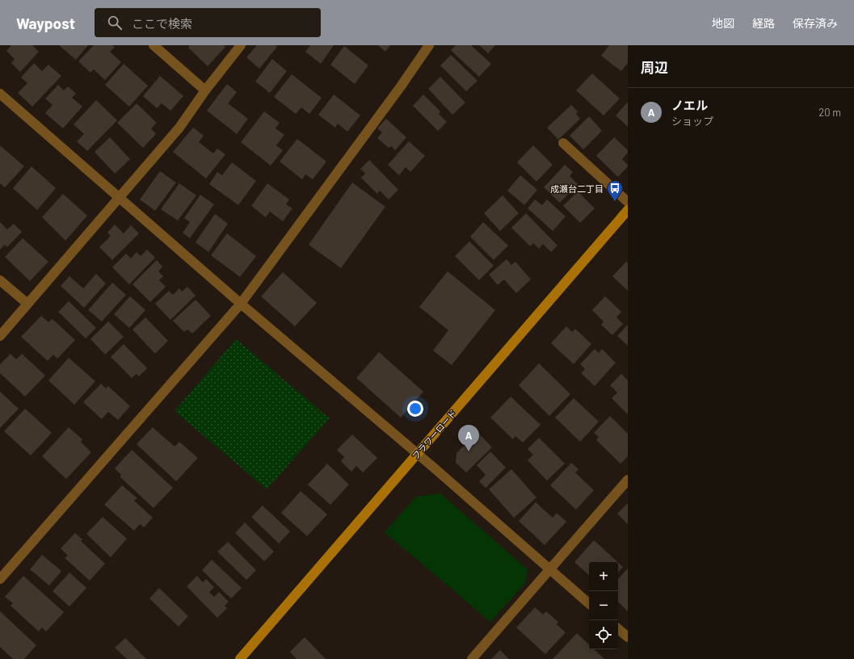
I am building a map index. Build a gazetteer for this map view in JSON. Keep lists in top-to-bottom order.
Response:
{
  "streets": {
    "street": ["フラワーロード"]
  },
  "places": {
    "bus stop": ["成瀬台二丁目"]
  },
  "page": {
    "header": "Waypost",
    "search": "ここで検索",
    "nav": ["地図", "経路", "保存済み"],
    "heading": "周辺",
    "list": [
      {
        "mark": "A",
        "name": "ノエル",
        "note": "ショップ",
        "value": "20 m"
      }
    ],
    "pins": "A",
    "map_buttons": ["+", "−"]
  }
}
